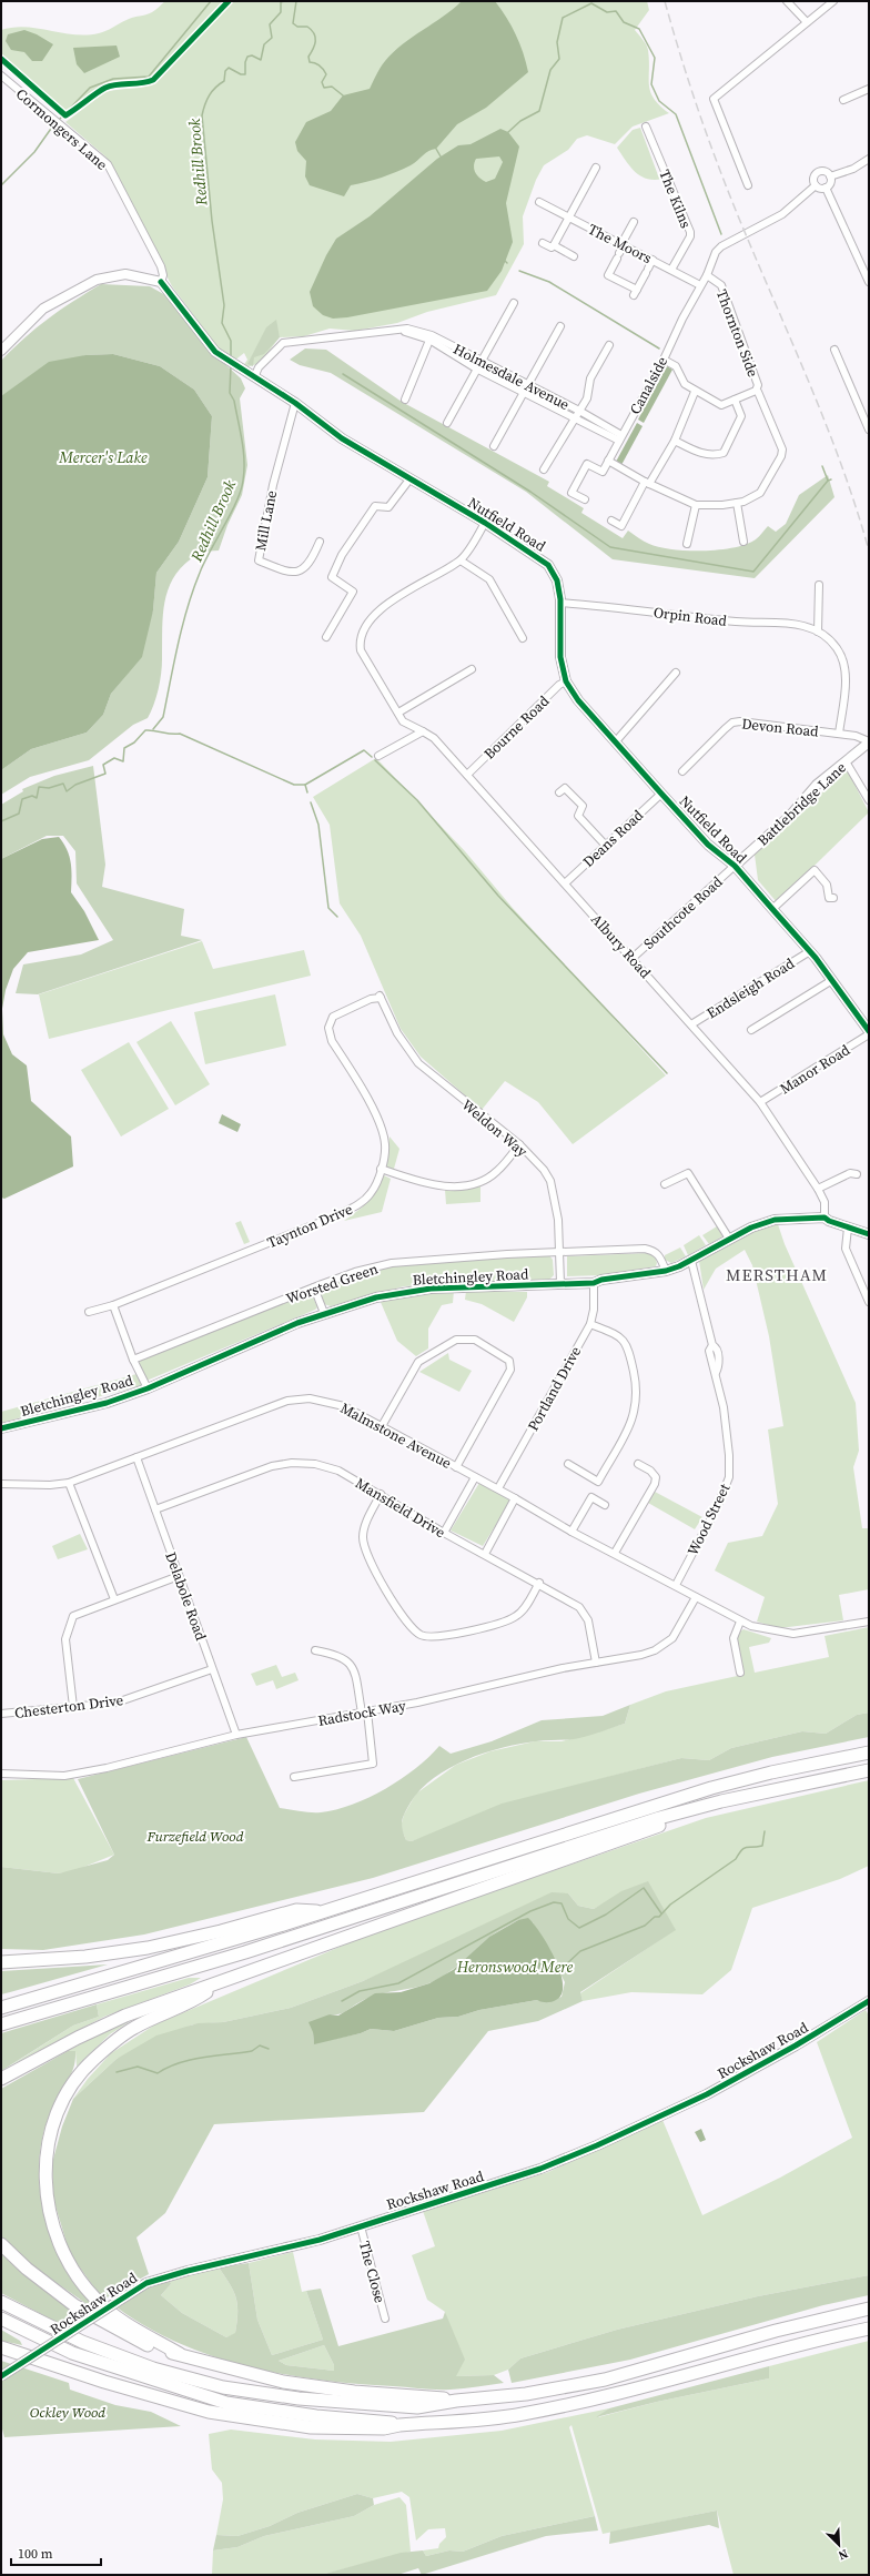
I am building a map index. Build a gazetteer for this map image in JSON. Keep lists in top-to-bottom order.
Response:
{
  "streets": {
    "street": [
      "Cormongers Lane",
      "The Kilns",
      "The Moors",
      "Thornton Side",
      "Holmesdale Avenue",
      "Canalside",
      "Mill Lane",
      "Nutfield Road",
      "Orpin Road",
      "Bourne Road",
      "Devon Road",
      "Battlebridge Lane",
      "Deans Road",
      "Southcote Road",
      "Albury Road",
      "Endsleigh Road",
      "Manor Road",
      "Weldon Way",
      "Taynton Drive",
      "Bletchingley Road",
      "Worsted Green",
      "Portland Drive",
      "Malmstone Avenue",
      "Mansfield Drive",
      "Wood Street",
      "Delabole Road",
      "Chesterton Drive",
      "Radstock Way",
      "Rockshaw Road",
      "The Close"
    ]
  },
  "crossings": [
    ["Cormongers Lane", "Nutfield Road"],
    ["The Kilns", "The Moors"],
    ["The Moors", "Canalside"],
    ["Thornton Side", "Canalside"],
    ["Holmesdale Avenue", "Canalside"],
    ["Holmesdale Avenue", "Nutfield Road"],
    ["Mill Lane", "Nutfield Road"],
    ["Nutfield Road", "Orpin Road"],
    ["Nutfield Road", "Bourne Road"],
    ["Nutfield Road", "Battlebridge Lane"],
    ["Nutfield Road", "Deans Road"],
    ["Nutfield Road", "Southcote Road"],
    ["Nutfield Road", "Endsleigh Road"],
    ["Orpin Road", "Devon Road"],
    ["Bourne Road", "Albury Road"],
    ["Devon Road", "Battlebridge Lane"],
    ["Battlebridge Lane", "Southcote Road"],
    ["Deans Road", "Albury Road"],
    ["Southcote Road", "Albury Road"],
    ["Albury Road", "Endsleigh Road"],
    ["Albury Road", "Manor Road"],
    ["Albury Road", "Bletchingley Road"],
    ["Weldon Way", "Taynton Drive"],
    ["Weldon Way", "Bletchingley Road"],
    ["Weldon Way", "Worsted Green"],
    ["Bletchingley Road", "Worsted Green"],
    ["Bletchingley Road", "Portland Drive"],
    ["Bletchingley Road", "Wood Street"],
    ["Portland Drive", "Malmstone Avenue"],
    ["Malmstone Avenue", "Wood Street"],
    ["Malmstone Avenue", "Delabole Road"],
    ["Malmstone Avenue", "Radstock Way"],
    ["Mansfield Drive", "Delabole Road"],
    ["Mansfield Drive", "Radstock Way"],
    ["Delabole Road", "Chesterton Drive"],
    ["Delabole Road", "Radstock Way"],
    ["Rockshaw Road", "The Close"]
  ],
  "districts": ["MERSTHAM"],
  "water": ["Redhill Brook", "Mercer's Lake", "Heronswood Mere"],
  "parks": ["Furzefield Wood", "Ockley Wood"],
  "scale_bar": "100 m",
  "north": "bottom right"
}
